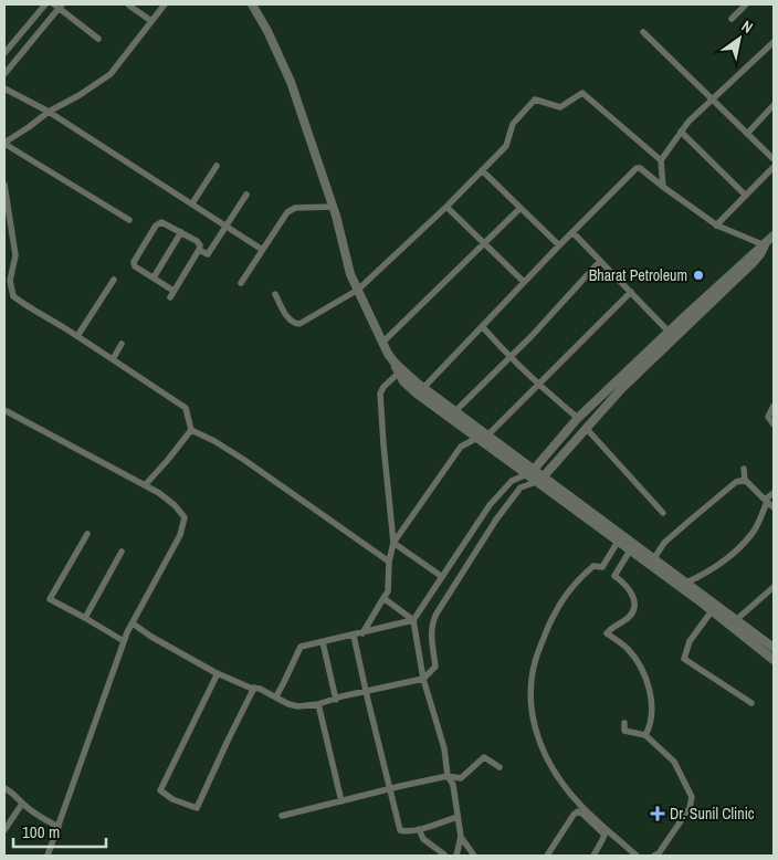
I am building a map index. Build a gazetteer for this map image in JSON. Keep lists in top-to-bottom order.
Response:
{
  "places": {
    "other": ["Bharat Petroleum"],
    "health": ["Dr. Sunil Clinic"]
  },
  "scale_bar": "100 m",
  "north": "top right"
}
